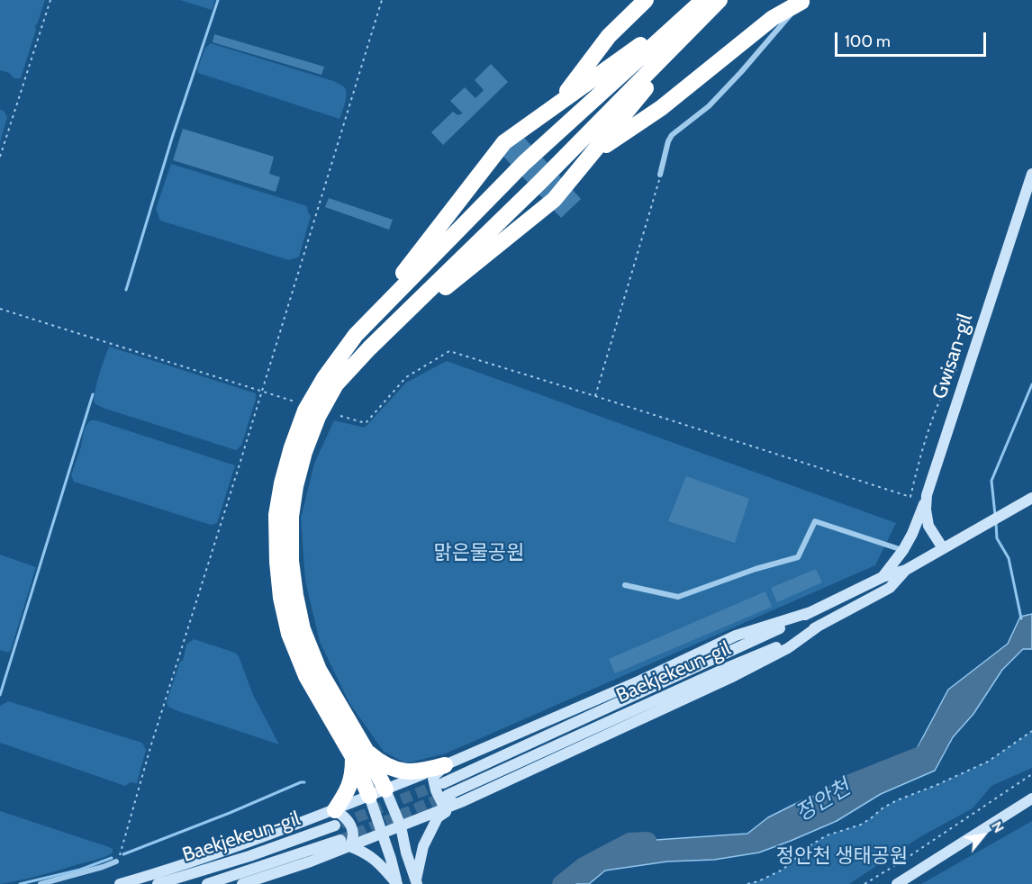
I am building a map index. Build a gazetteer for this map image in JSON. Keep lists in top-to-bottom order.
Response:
{
  "streets": {
    "main road": ["Gwisan-gil", "Baekjekeun-gil"]
  },
  "crossings": [
    ["Gwisan-gil", "Baekjekeun-gil"]
  ],
  "water": ["정안천"],
  "parks": ["맑은물공원", "정안천 생태공원"],
  "scale_bar": "100 m",
  "north": "top right"
}
